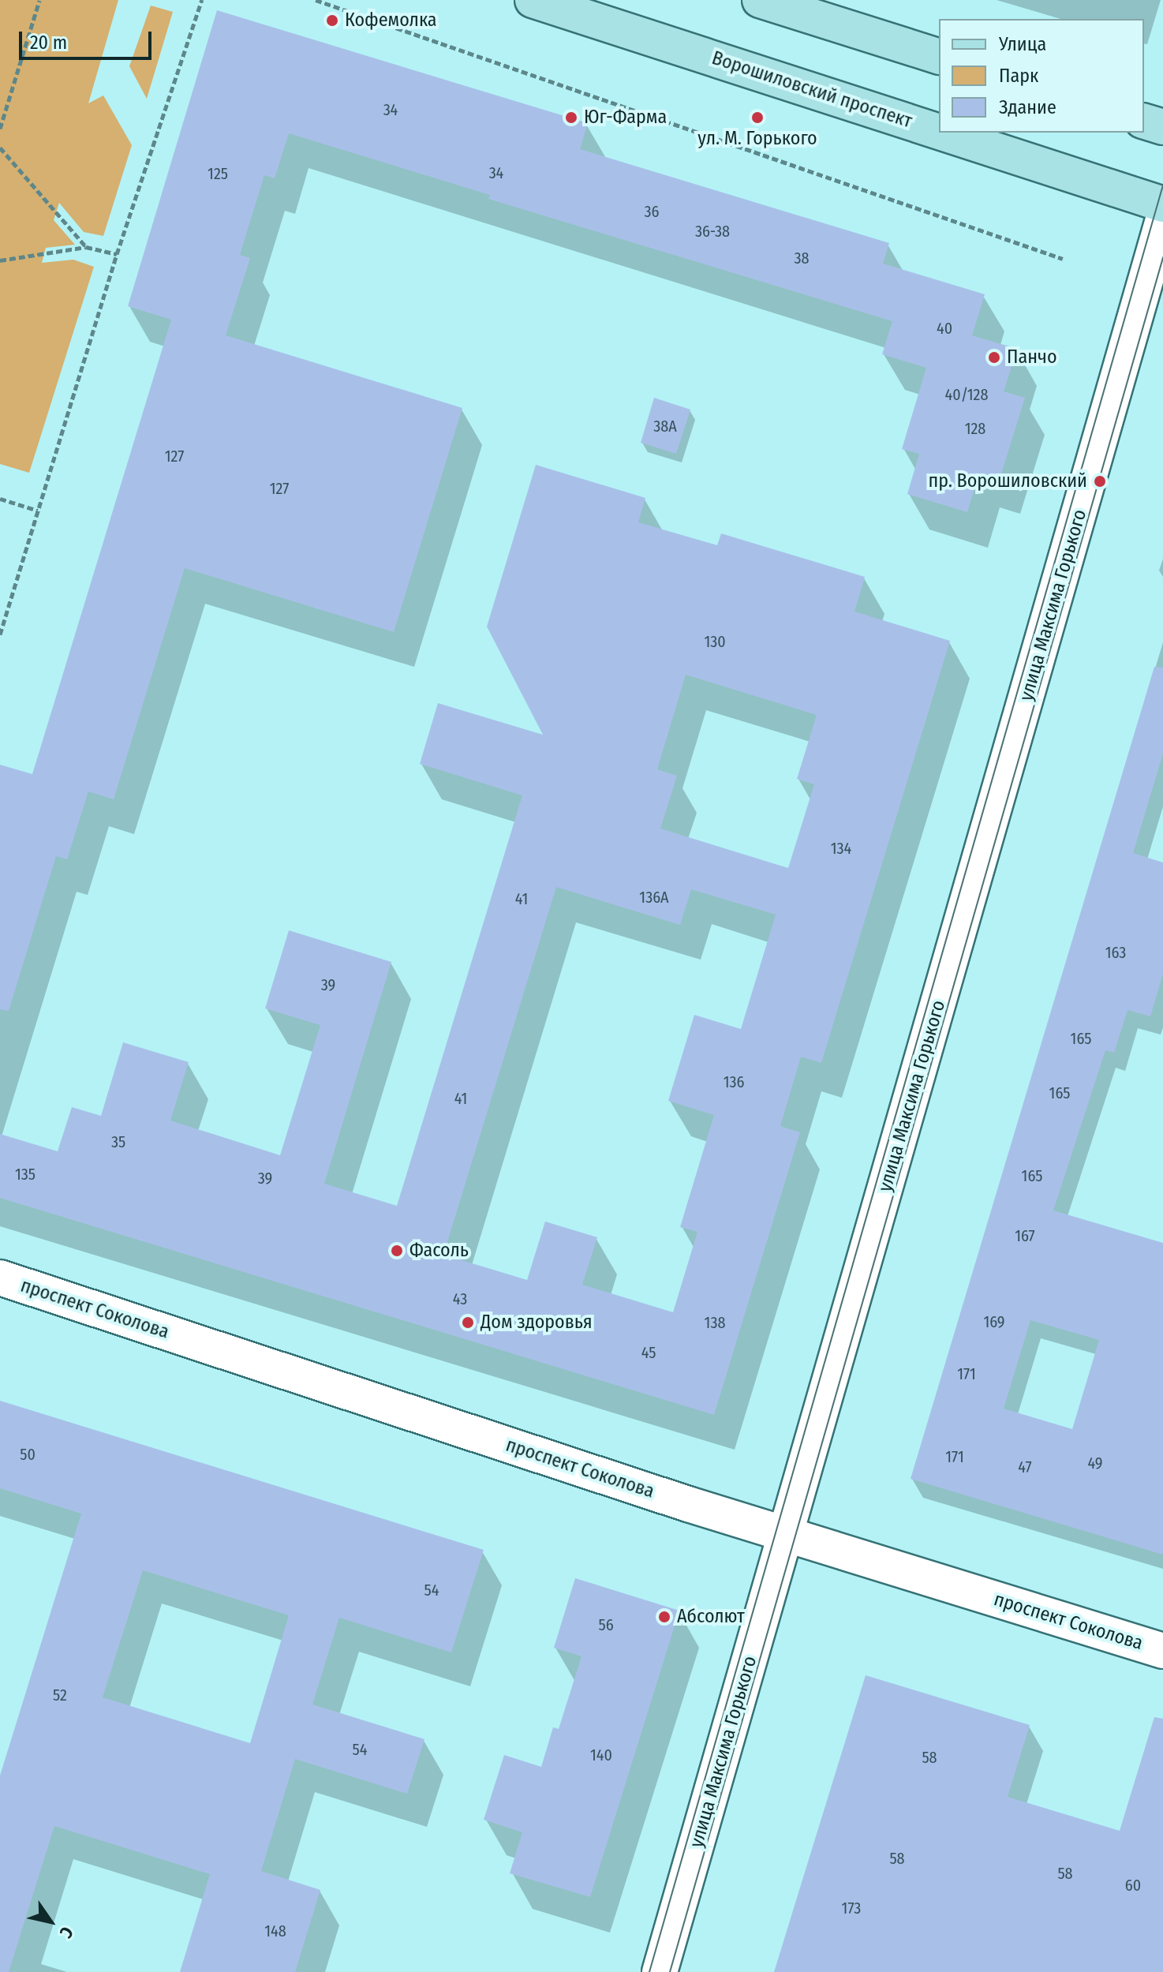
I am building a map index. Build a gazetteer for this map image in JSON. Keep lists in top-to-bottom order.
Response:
{
  "streets": {
    "main road": ["Ворошиловский проспект", "улица Максима Горького", "проспект Соколова"]
  },
  "crossings": [
    ["улица Максима Горького", "проспект Соколова"]
  ],
  "places": [
    "Кофемолка",
    "Юг-Фарма",
    "ул. М. Горького",
    "Панчо",
    "пр. Ворошиловский",
    "Фасоль",
    "Дом здоровья",
    "Абсолют"
  ],
  "house_numbers": [
    "34",
    "34",
    "125",
    "36",
    "36-38",
    "38",
    "40",
    "40/128",
    "38А",
    "128",
    "127",
    "127",
    "130",
    "134",
    "136А",
    "41",
    "163",
    "39",
    "165",
    "136",
    "165",
    "41",
    "35",
    "135",
    "165",
    "39",
    "167",
    "43",
    "169",
    "138",
    "45",
    "171",
    "50",
    "171",
    "49",
    "47",
    "54",
    "56",
    "52",
    "54",
    "140",
    "58",
    "58",
    "58",
    "60",
    "173",
    "148"
  ],
  "legend": ["Улица", "Парк", "Здание"],
  "scale_bar": "20 m",
  "north": "bottom right"
}
